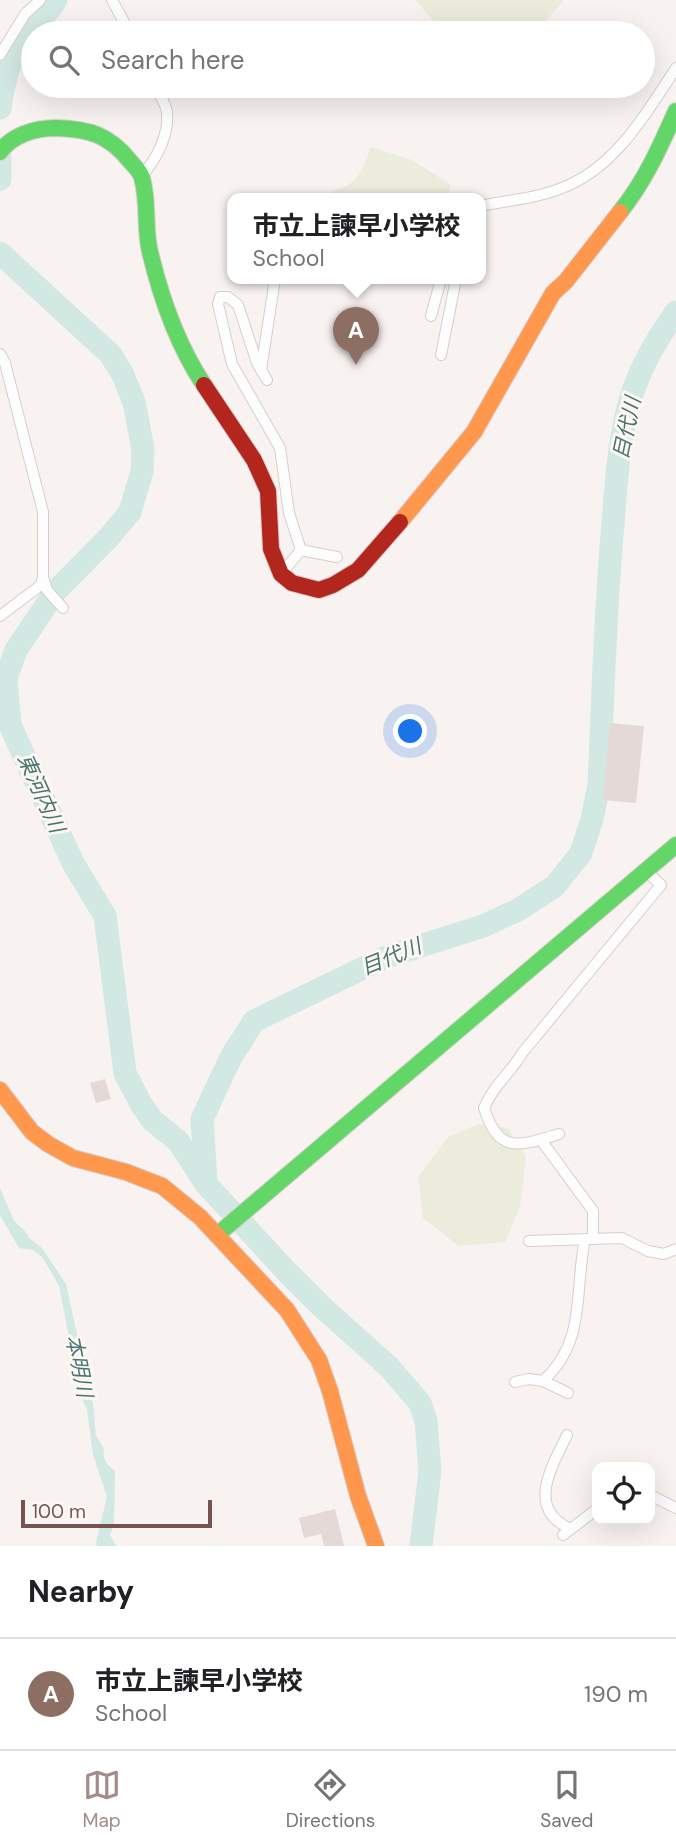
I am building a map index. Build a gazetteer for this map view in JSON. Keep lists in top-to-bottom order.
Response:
{
  "water": ["目代川", "東河内川", "本明川"],
  "scale_bar": "100 m",
  "page": {
    "search": "Search here",
    "popup": ["市立上諫早小学校", "School"],
    "pins": "A",
    "scale": "100 m",
    "heading": "Nearby",
    "list": [
      {
        "mark": "A",
        "name": "市立上諫早小学校",
        "note": "School",
        "value": "190 m"
      }
    ],
    "nav": ["Map", "Directions", "Saved"]
  }
}
